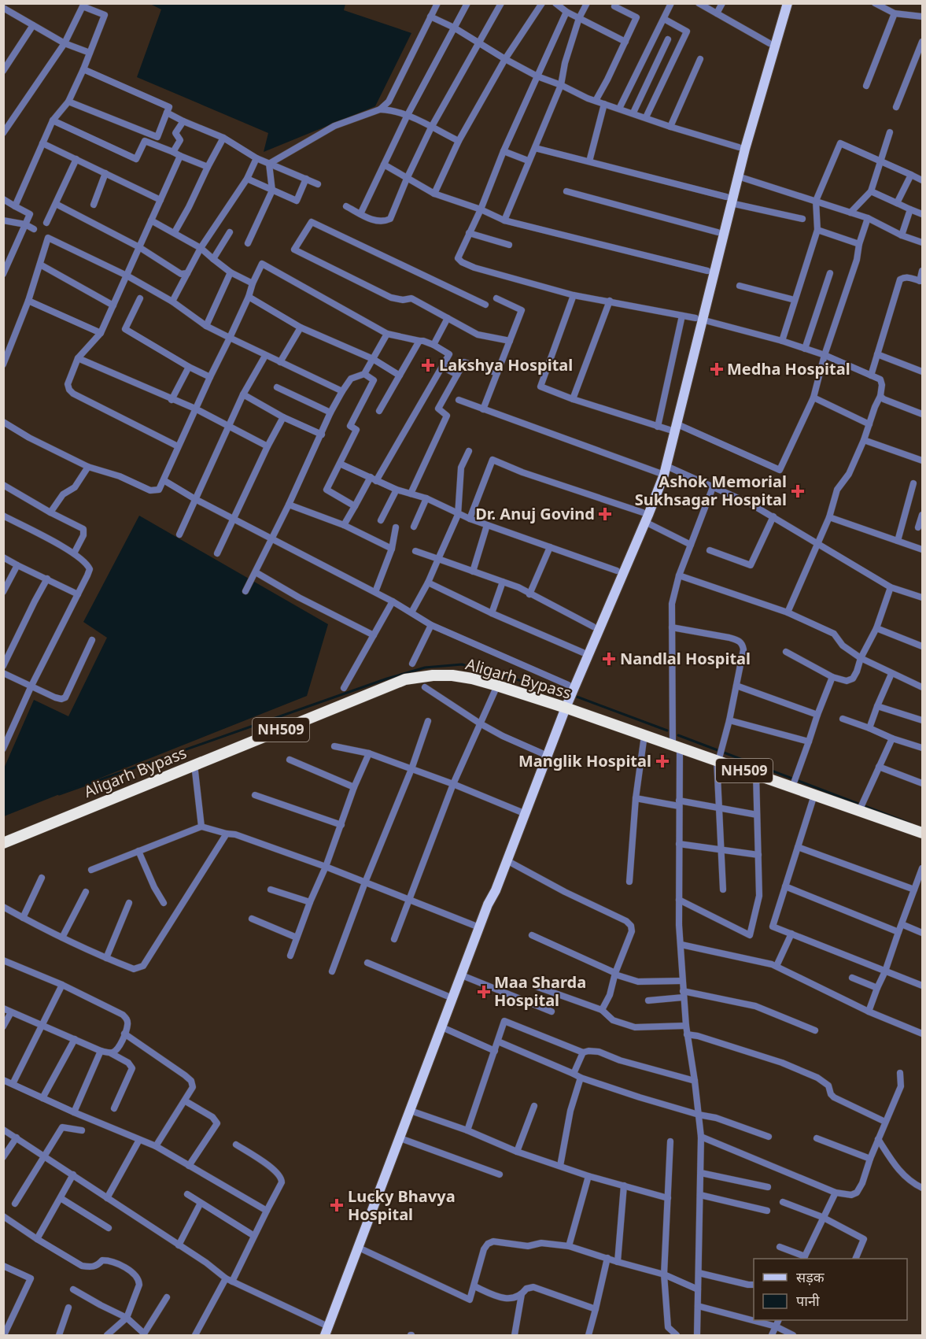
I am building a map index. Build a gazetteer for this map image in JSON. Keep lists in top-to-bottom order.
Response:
{
  "streets": {
    "highway": ["Aligarh Bypass", "NH509"]
  },
  "places": {
    "health": [
      "Lakshya Hospital",
      "Medha Hospital",
      "Ashok Memorial Sukhsagar Hospital",
      "Dr. Anuj Govind",
      "Nandlal Hospital",
      "Manglik Hospital",
      "Maa Sharda Hospital",
      "Lucky Bhavya Hospital"
    ]
  },
  "legend": ["सड़क", "पानी"]
}
